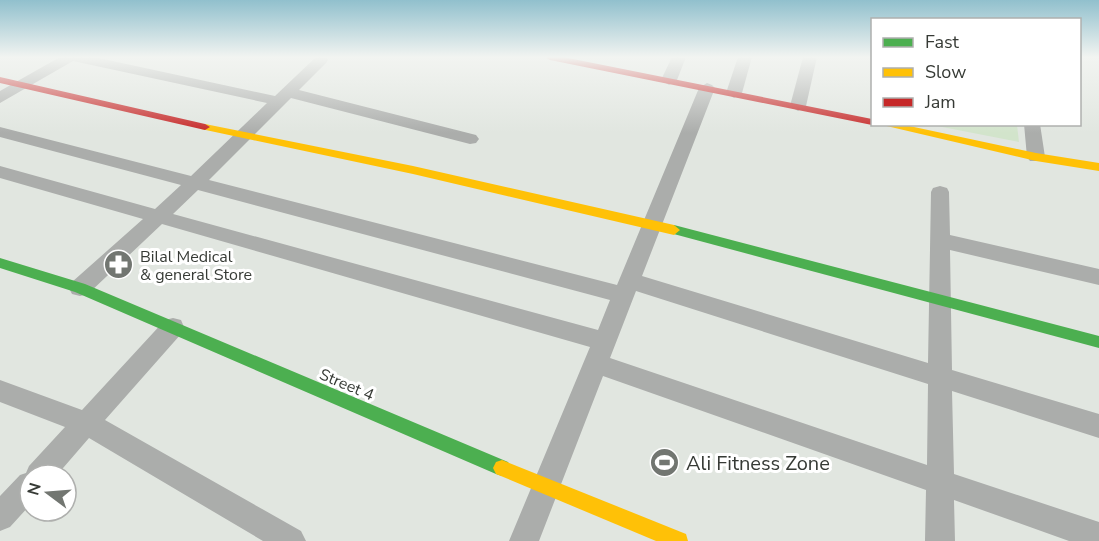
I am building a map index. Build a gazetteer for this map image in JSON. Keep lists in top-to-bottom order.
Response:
{
  "streets": {
    "street": ["Street 4"]
  },
  "places": {
    "pharmacy": ["Bilal Medical & general Store"],
    "sports": ["Ali Fitness Zone"]
  },
  "legend": ["Fast", "Slow", "Jam"],
  "north": "left"
}
